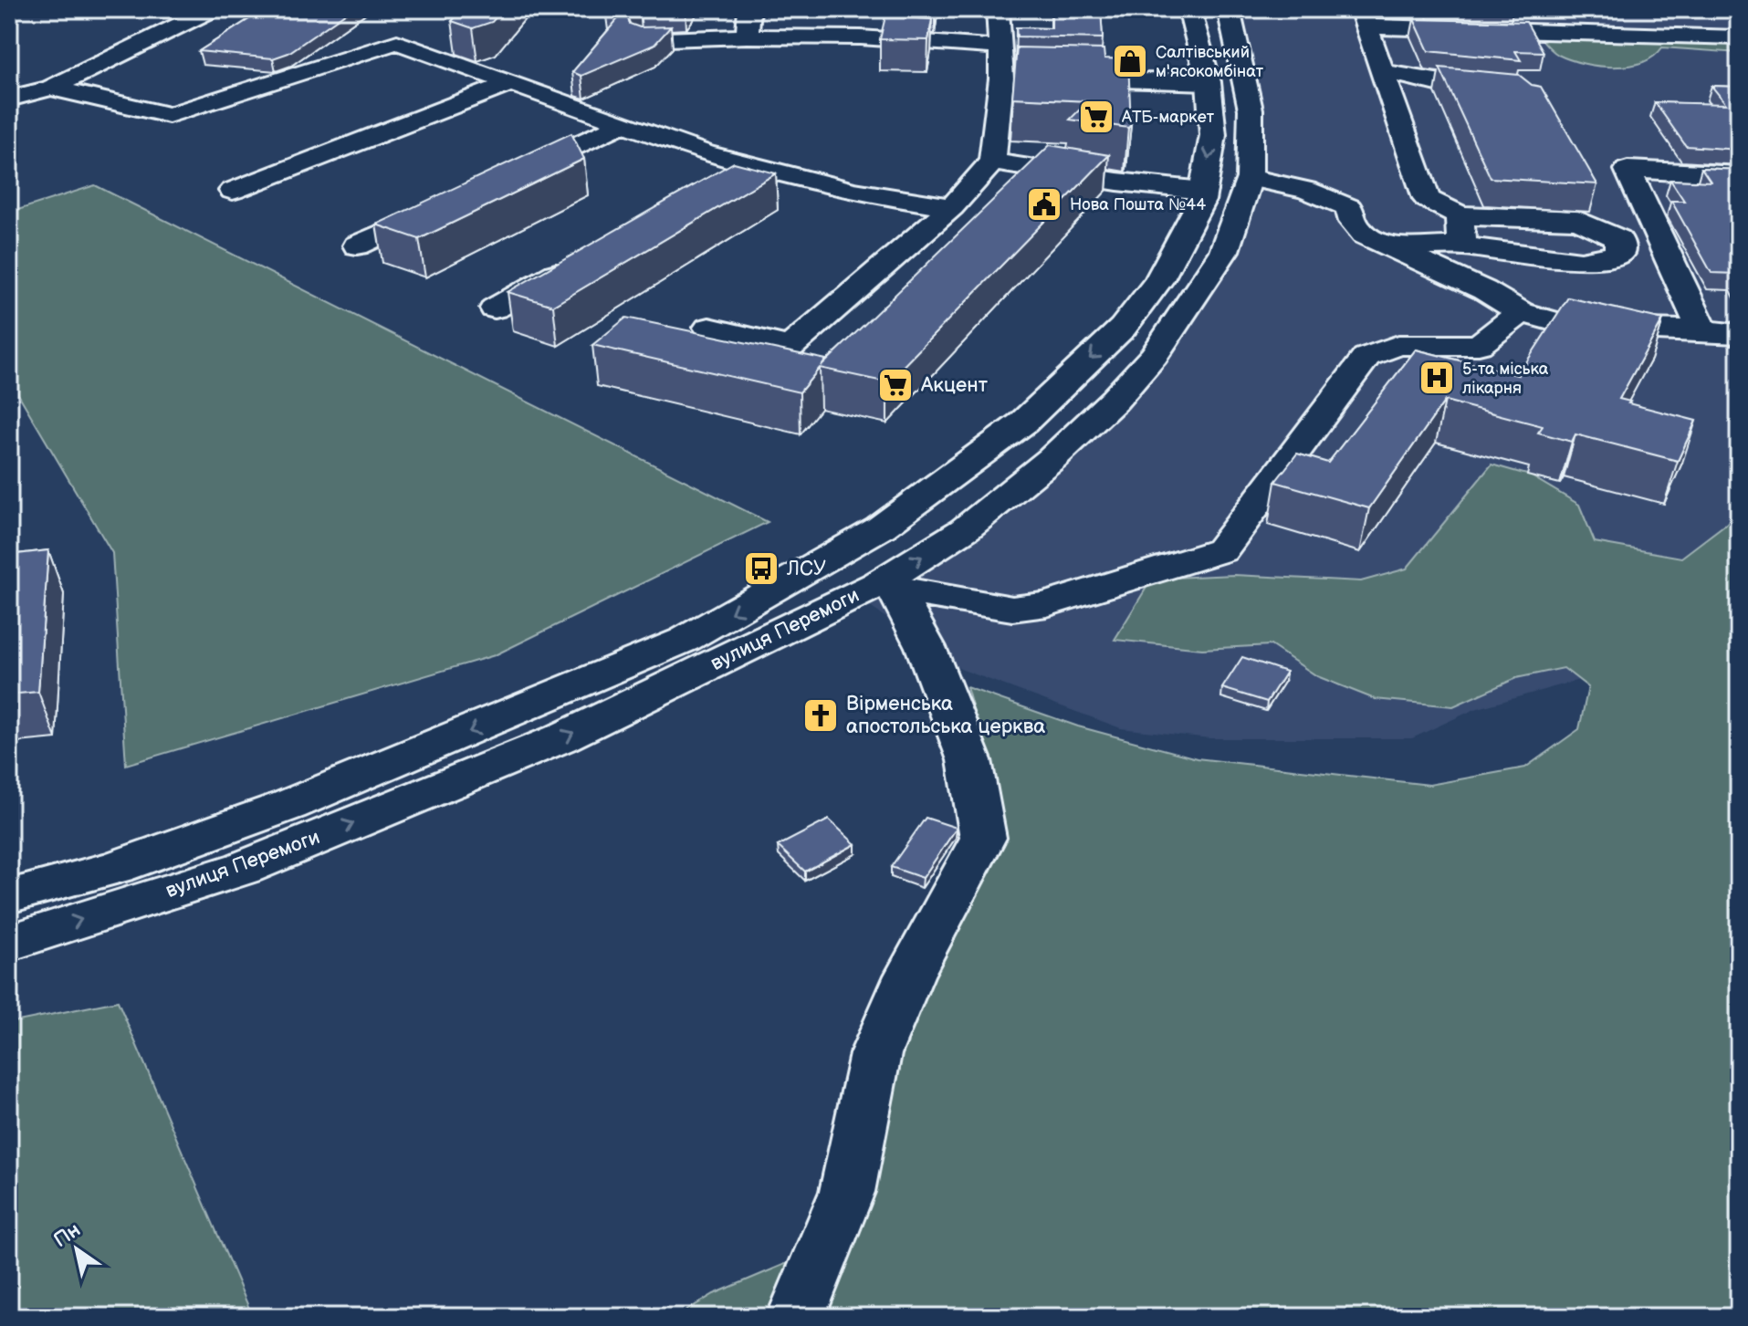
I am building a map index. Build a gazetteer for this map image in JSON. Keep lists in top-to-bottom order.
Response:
{
  "streets": {
    "main road": ["вулиця Перемоги"]
  },
  "places": {
    "shop": ["Салтівський м'ясокомбінат"],
    "supermarket": ["АТБ-маркет", "Акцент"],
    "public building": ["Нова Пошта №44"],
    "hospital": ["5-та міська лікарня"],
    "bus stop": ["ЛСУ"],
    "church": ["Вірменська апостольська церква"]
  },
  "north": "top left"
}
